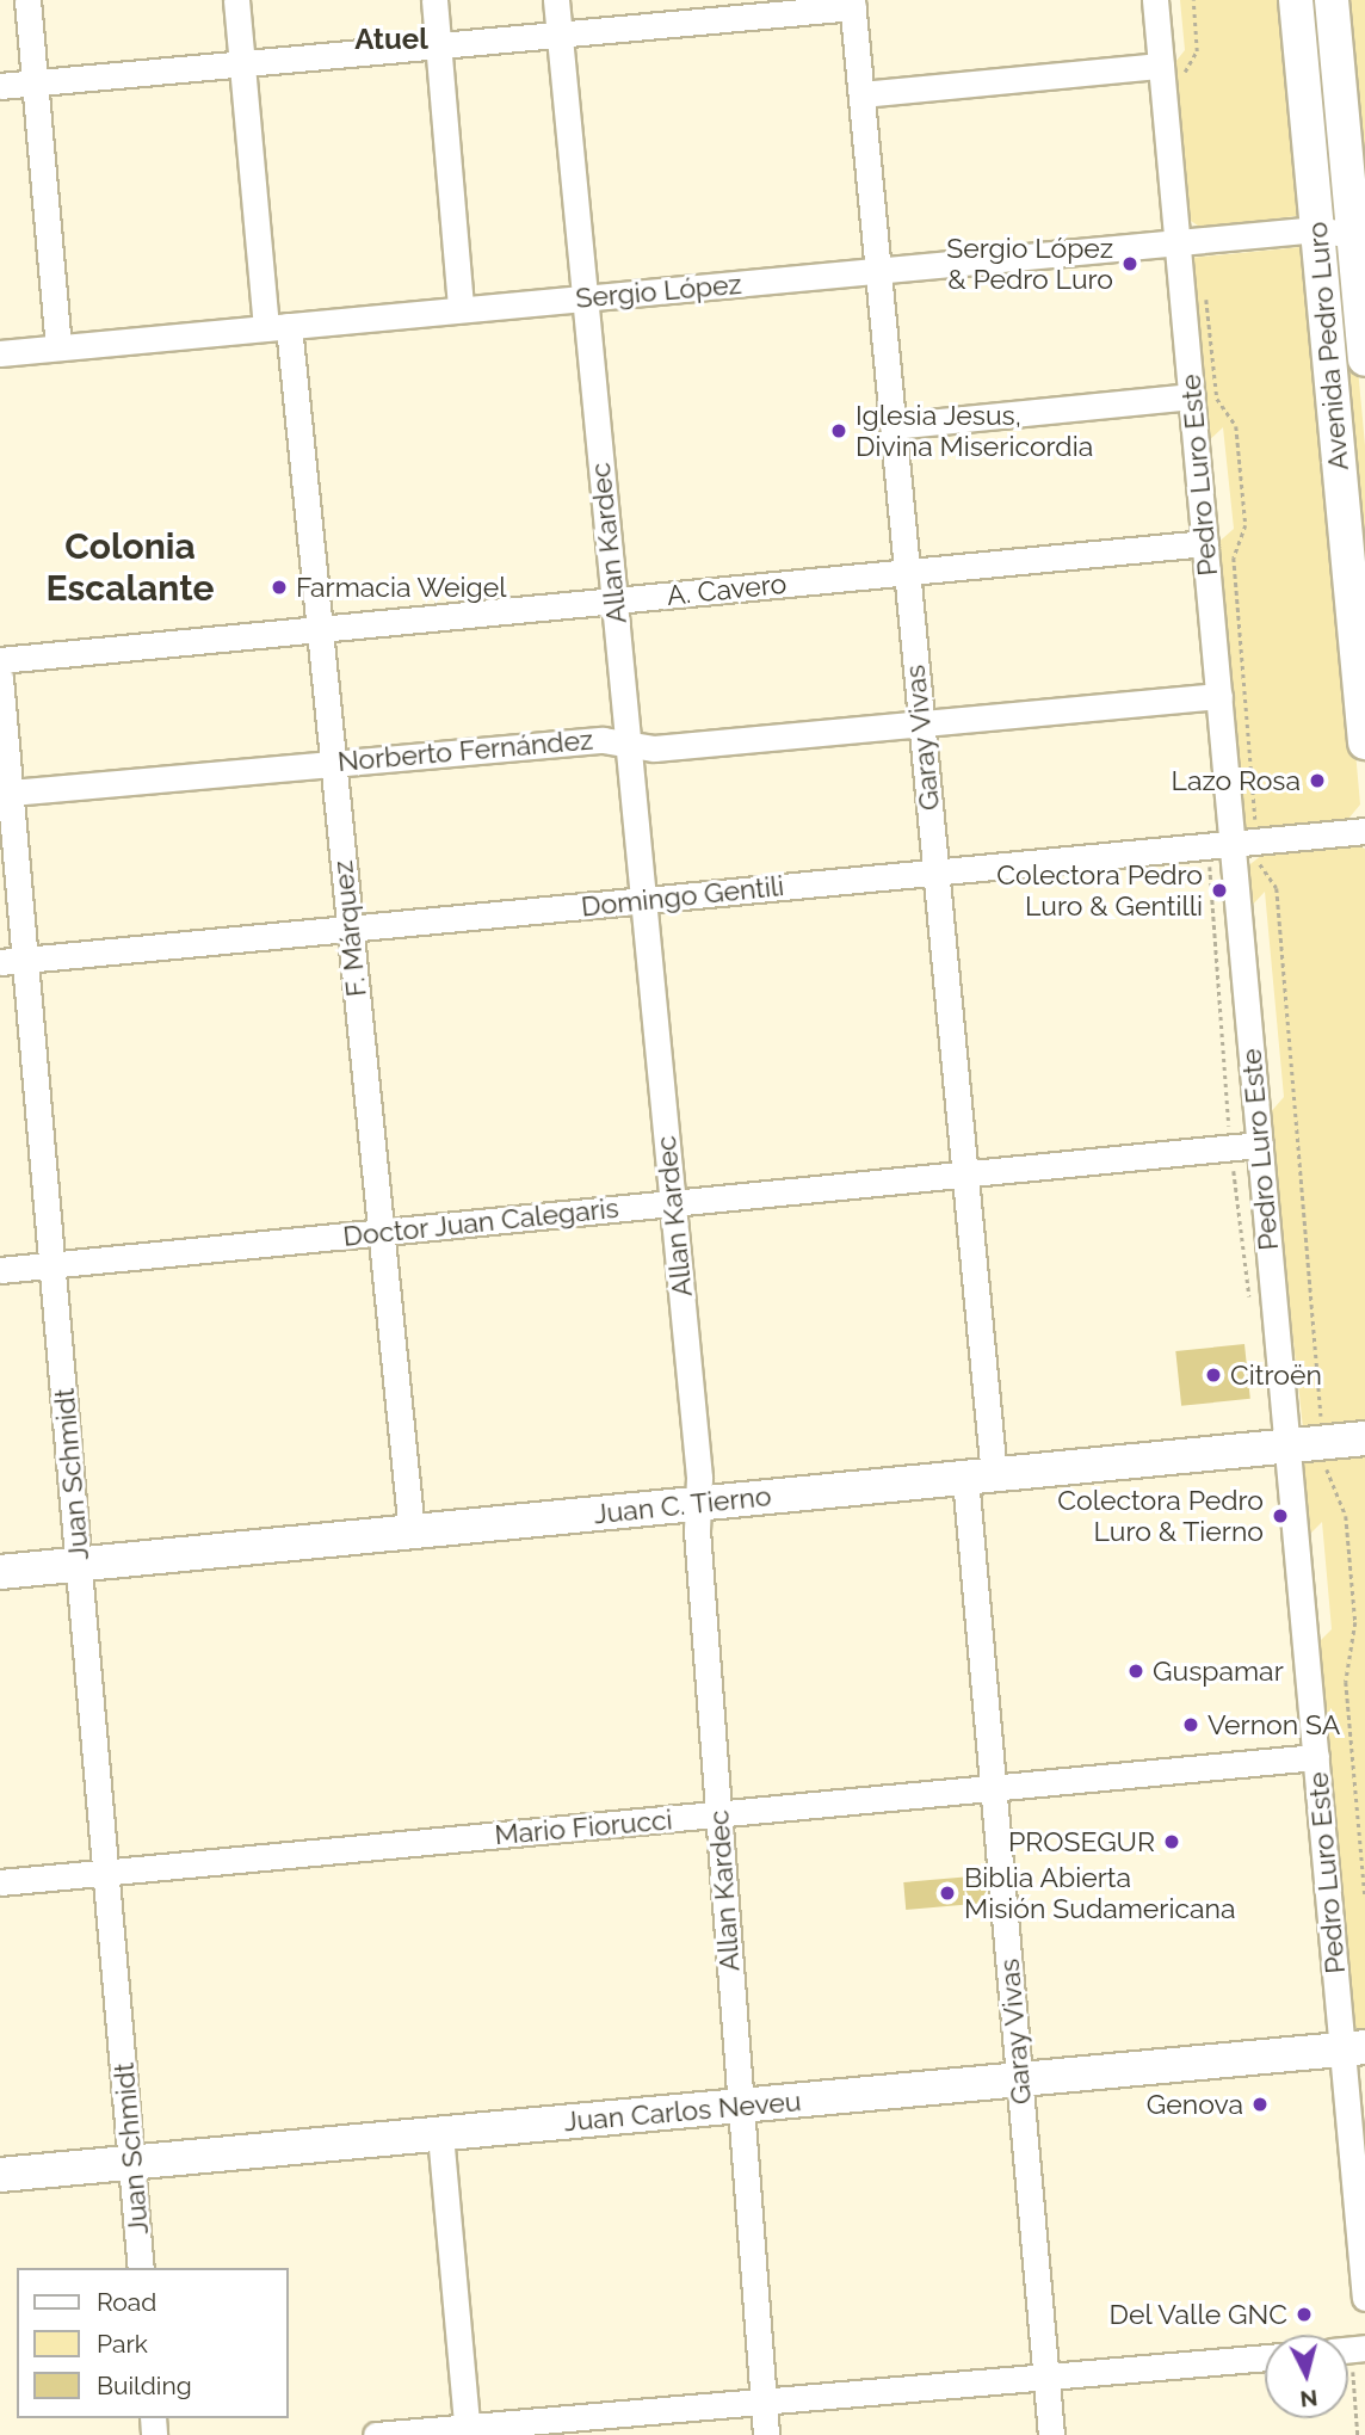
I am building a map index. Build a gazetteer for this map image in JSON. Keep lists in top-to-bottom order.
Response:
{
  "streets": {
    "main road": ["Avenida Pedro Luro", "Juan C. Tierno", "Juan Carlos Neveu"],
    "street": [
      "Sergio López",
      "Pedro Luro Este",
      "Allan Kardec",
      "A. Cavero",
      "Garay Vivas",
      "Norberto Fernández",
      "Domingo Gentili",
      "F. Márquez",
      "Doctor Juan Calegaris",
      "Juan Schmidt",
      "Mario Fiorucci"
    ]
  },
  "crossings": [
    ["Sergio López", "Avenida Pedro Luro"],
    ["Sergio López", "Pedro Luro Este"],
    ["Sergio López", "Allan Kardec"],
    ["Sergio López", "Garay Vivas"],
    ["Sergio López", "F. Márquez"],
    ["Pedro Luro Este", "A. Cavero"],
    ["Pedro Luro Este", "Norberto Fernández"],
    ["Pedro Luro Este", "Domingo Gentili"],
    ["Pedro Luro Este", "Doctor Juan Calegaris"],
    ["Pedro Luro Este", "Juan C. Tierno"],
    ["Pedro Luro Este", "Mario Fiorucci"],
    ["Pedro Luro Este", "Juan Carlos Neveu"],
    ["Allan Kardec", "A. Cavero"],
    ["Allan Kardec", "Norberto Fernández"],
    ["Allan Kardec", "Domingo Gentili"],
    ["Allan Kardec", "Doctor Juan Calegaris"],
    ["Allan Kardec", "Juan C. Tierno"],
    ["Allan Kardec", "Mario Fiorucci"],
    ["Allan Kardec", "Juan Carlos Neveu"],
    ["A. Cavero", "Garay Vivas"],
    ["A. Cavero", "F. Márquez"],
    ["Garay Vivas", "Norberto Fernández"],
    ["Garay Vivas", "Domingo Gentili"],
    ["Garay Vivas", "Doctor Juan Calegaris"],
    ["Garay Vivas", "Juan C. Tierno"],
    ["Garay Vivas", "Mario Fiorucci"],
    ["Garay Vivas", "Juan Carlos Neveu"],
    ["Norberto Fernández", "F. Márquez"],
    ["Norberto Fernández", "Juan Schmidt"],
    ["Domingo Gentili", "F. Márquez"],
    ["Domingo Gentili", "Juan Schmidt"],
    ["F. Márquez", "Doctor Juan Calegaris"],
    ["F. Márquez", "Juan C. Tierno"],
    ["Doctor Juan Calegaris", "Juan Schmidt"],
    ["Juan Schmidt", "Juan C. Tierno"],
    ["Juan Schmidt", "Mario Fiorucci"],
    ["Juan Schmidt", "Juan Carlos Neveu"]
  ],
  "districts": ["Atuel", "Colonia Escalante"],
  "places": [
    "Sergio López & Pedro Luro",
    "Iglesia Jesus, Divina Misericordia",
    "Farmacia Weigel",
    "Lazo Rosa",
    "Colectora Pedro Luro & Gentilli",
    "Citroën",
    "Colectora Pedro Luro & Tierno",
    "Guspamar",
    "Vernon SA",
    "PROSEGUR",
    "Biblia Abierta Misión Sudamericana",
    "Genova",
    "Del Valle GNC"
  ],
  "legend": ["Road", "Park", "Building"],
  "north": "bottom"
}
